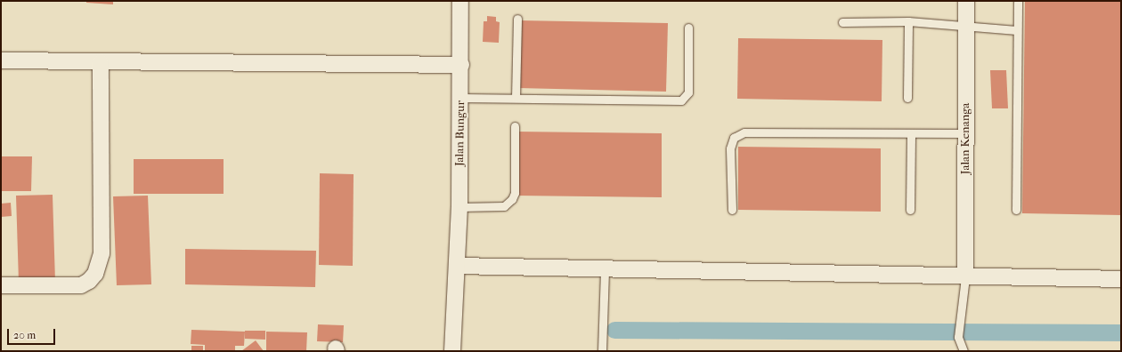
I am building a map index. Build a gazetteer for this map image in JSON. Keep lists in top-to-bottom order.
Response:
{
  "streets": {
    "street": ["Jalan Bungur", "Jalan Kenanga"]
  },
  "scale_bar": "20 m"
}
